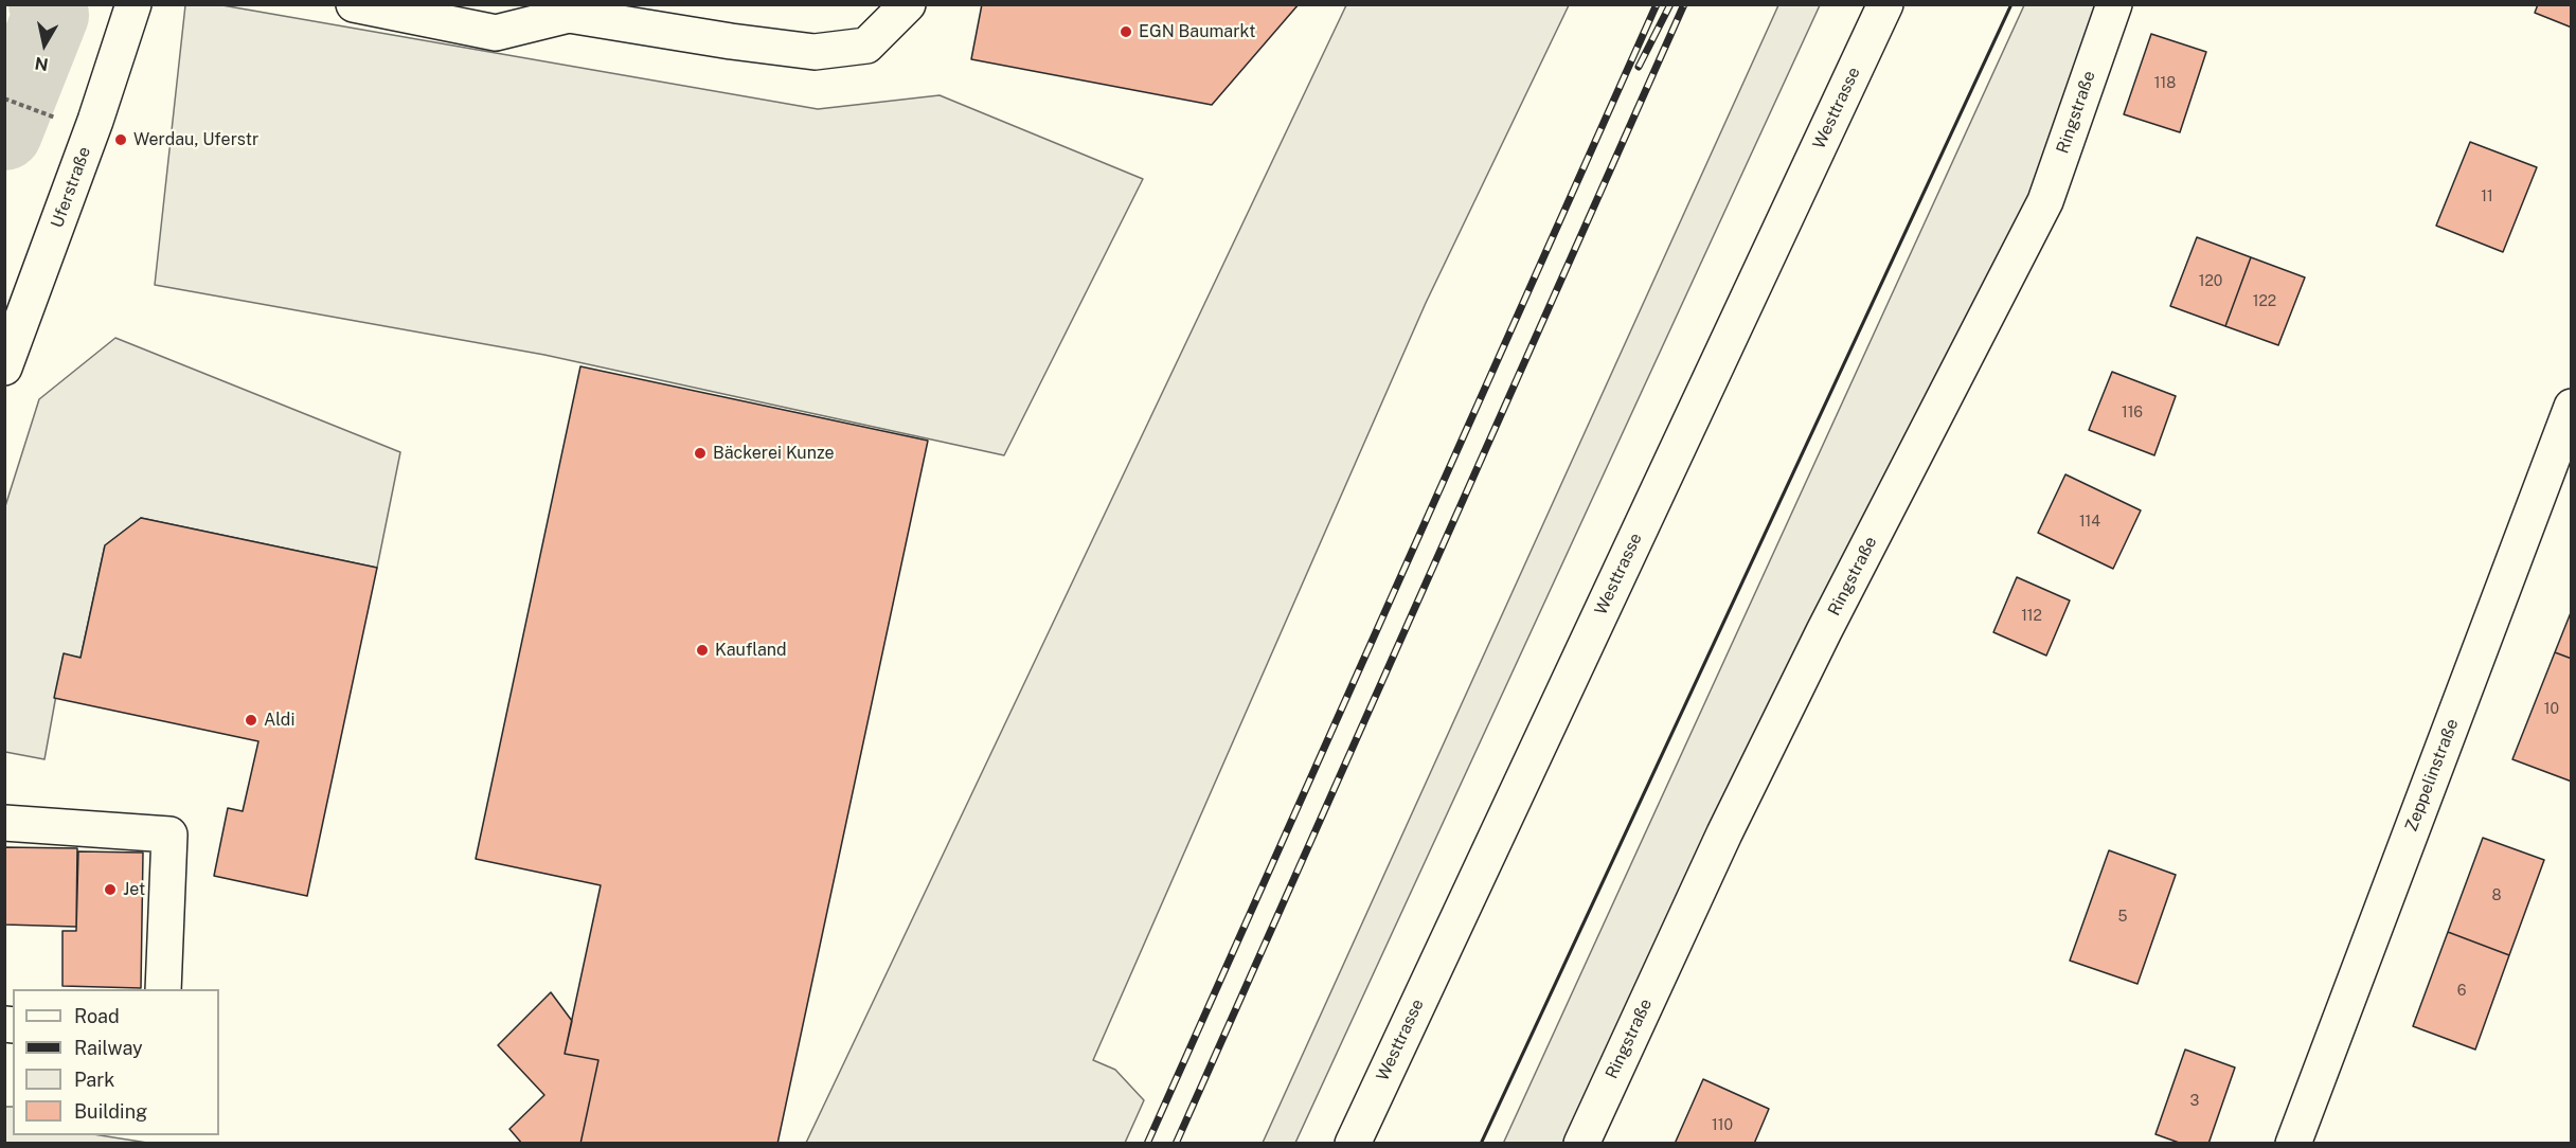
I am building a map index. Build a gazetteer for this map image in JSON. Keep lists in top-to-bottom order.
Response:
{
  "streets": {
    "street": [
      "Westtrasse",
      "Ringstraße",
      "Uferstraße",
      "Zeppelinstraße"
    ]
  },
  "places": [
    "EGN Baumarkt",
    "Werdau, Uferstr",
    "Bäckerei Kunze",
    "Kaufland",
    "Aldi",
    "Jet"
  ],
  "house_numbers": [
    "118",
    "11",
    "120",
    "122",
    "116",
    "114",
    "112",
    "10",
    "8",
    "5",
    "6",
    "3",
    "110"
  ],
  "legend": [
    "Road",
    "Railway",
    "Park",
    "Building"
  ],
  "north": "bottom"
}
